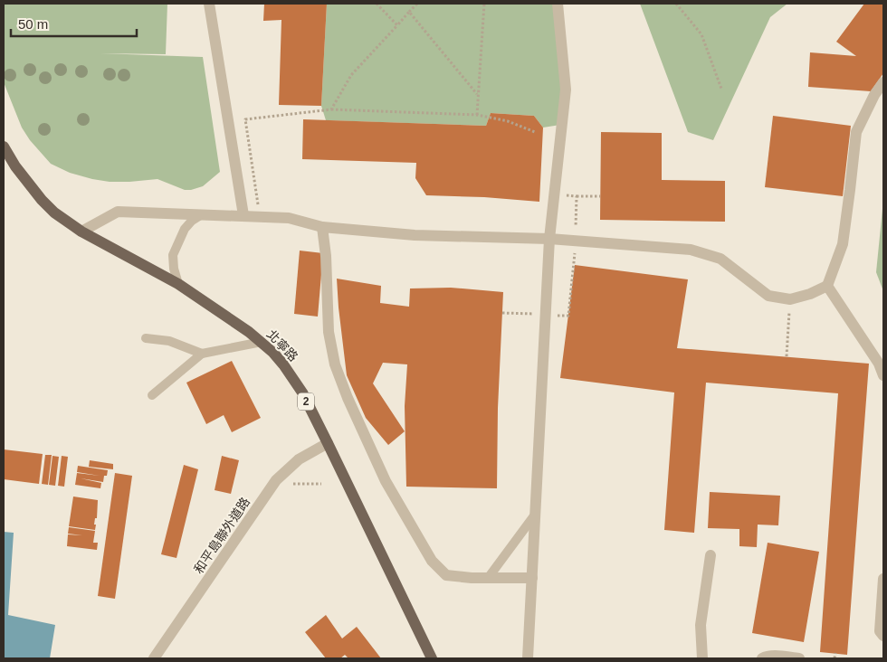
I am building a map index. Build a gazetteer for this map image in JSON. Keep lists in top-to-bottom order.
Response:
{
  "streets": {
    "main road": ["北寧路", "2"],
    "street": ["和平島聯外道路"]
  },
  "crossings": [
    ["北寧路", "和平島聯外道路"]
  ],
  "scale_bar": "50 m"
}
